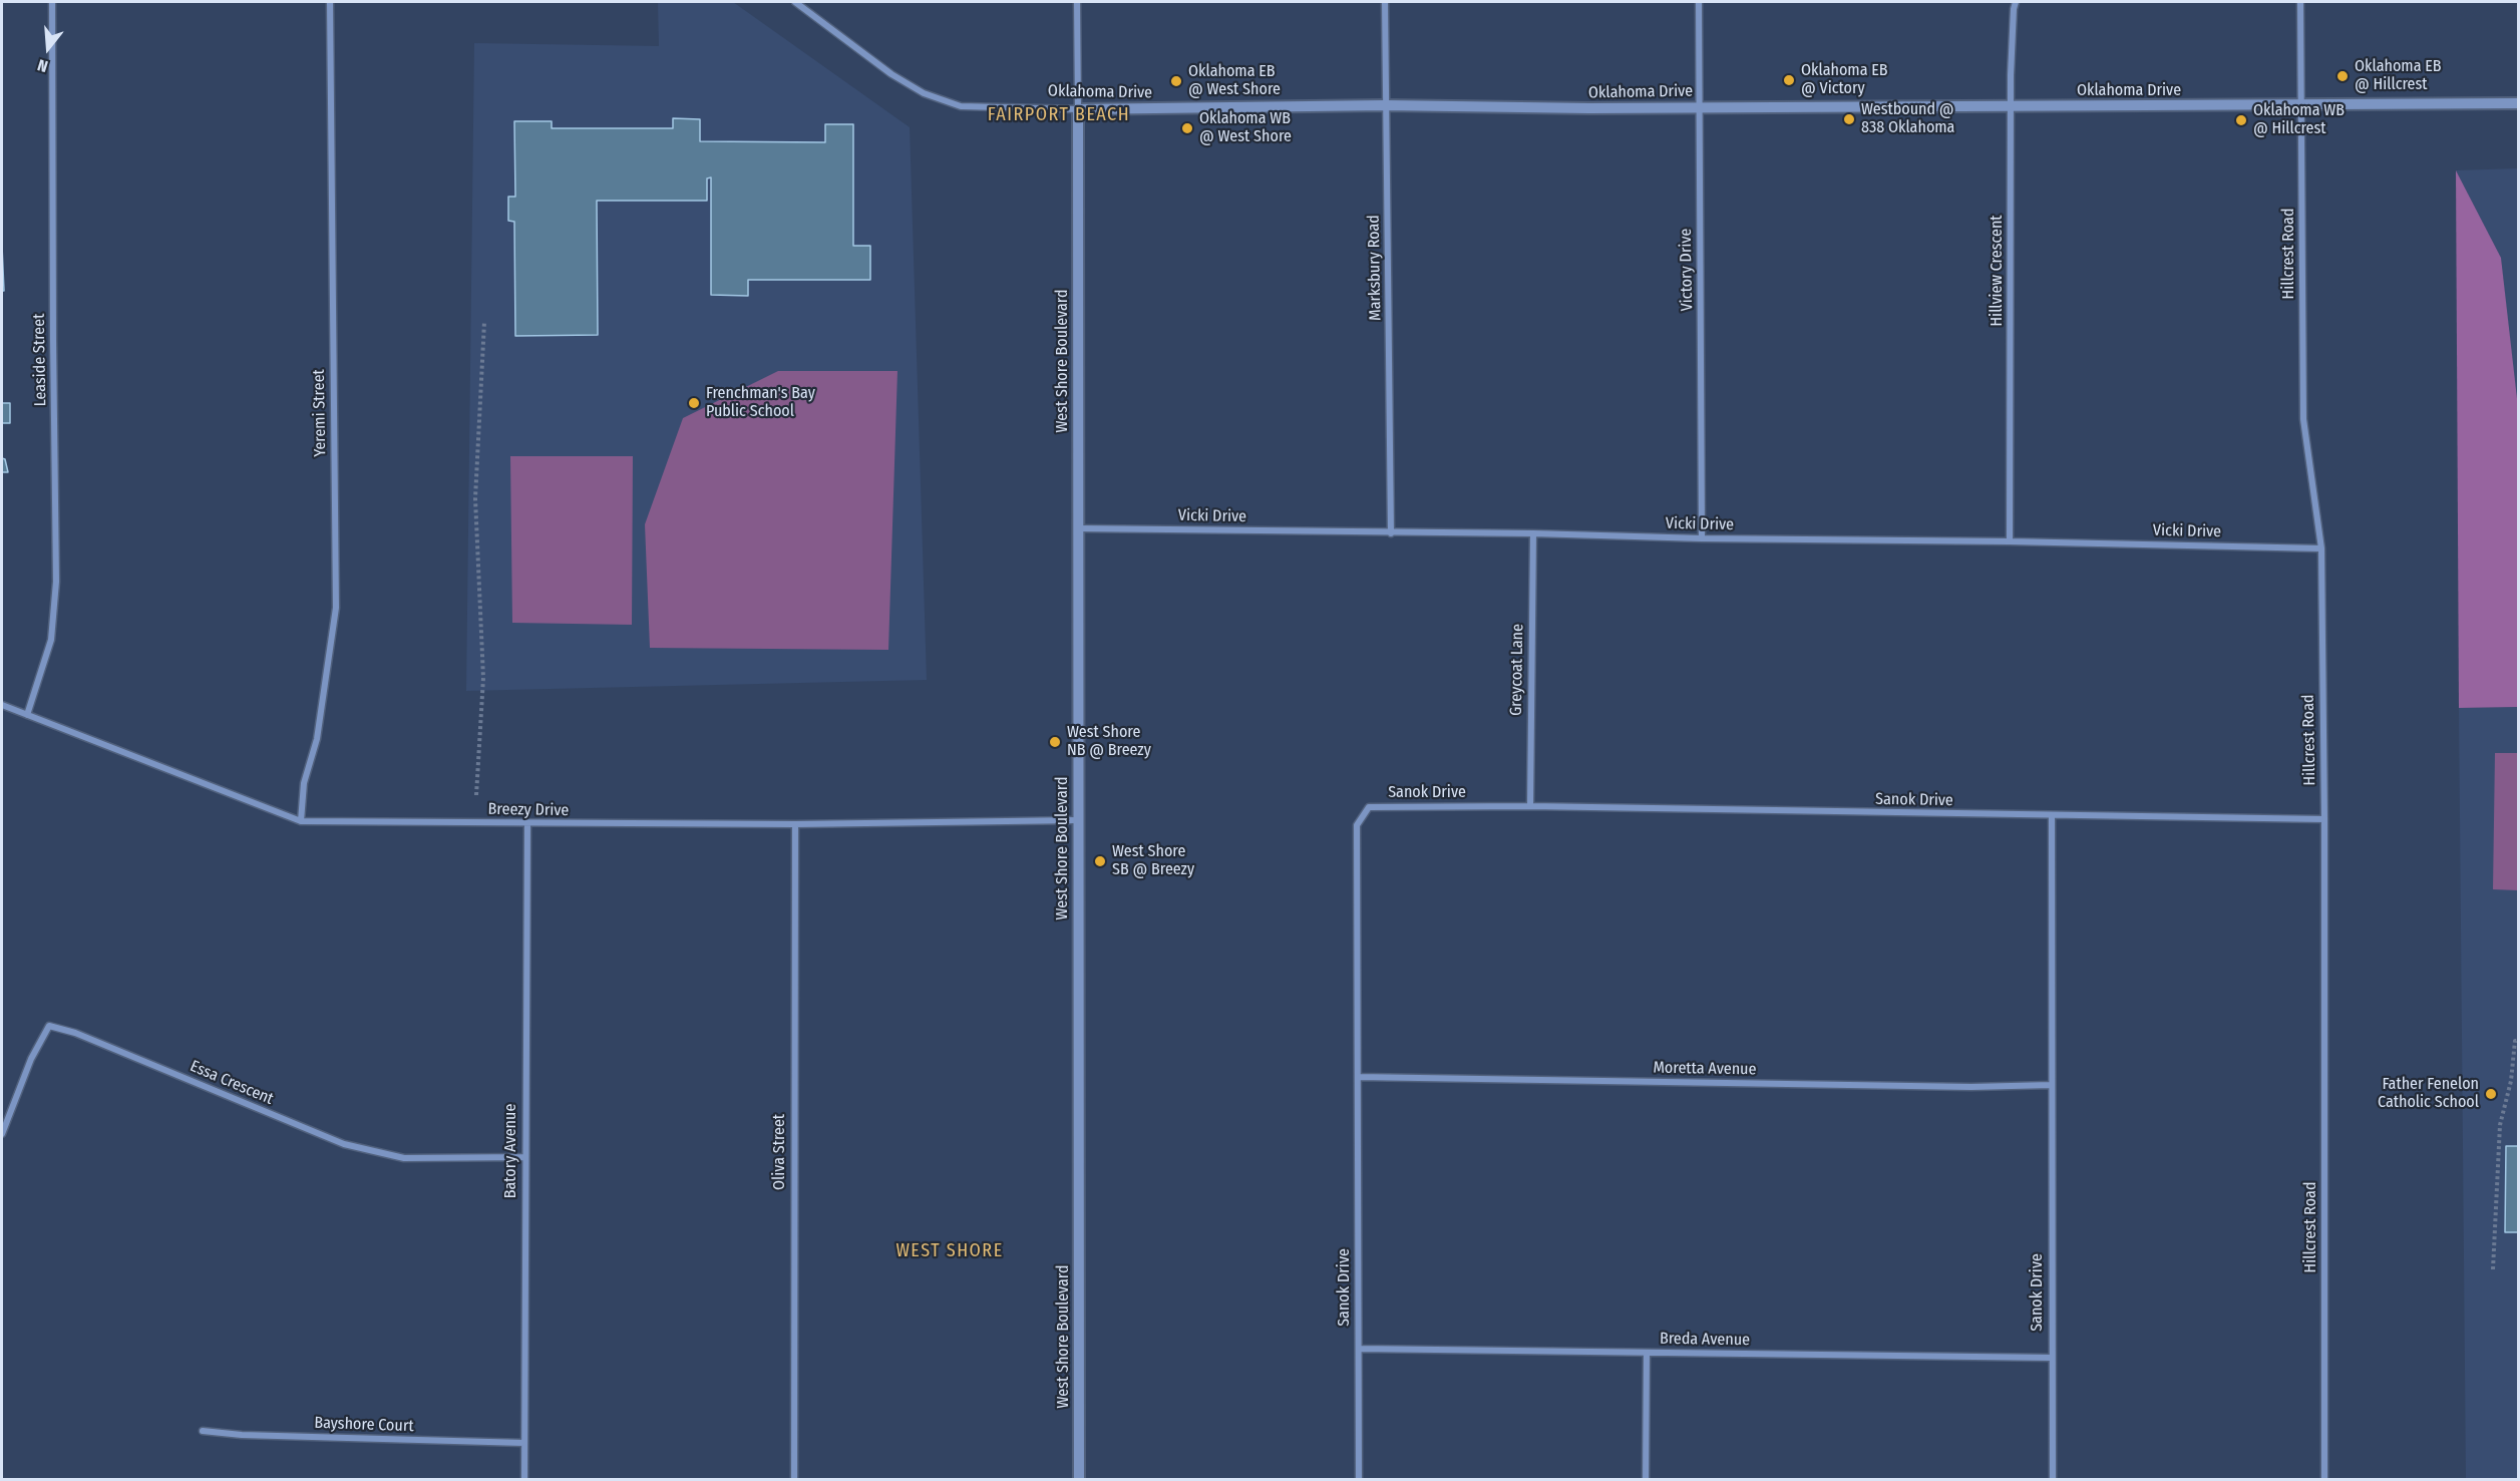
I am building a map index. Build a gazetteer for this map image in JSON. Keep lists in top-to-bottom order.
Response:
{
  "streets": {
    "street": [
      "Oklahoma Drive",
      "Hillcrest Road",
      "Marksbury Road",
      "Victory Drive",
      "Hillview Crescent",
      "Leaside Street",
      "West Shore Boulevard",
      "Yeremi Street",
      "Vicki Drive",
      "Greycoat Lane",
      "Sanok Drive",
      "Breezy Drive",
      "Moretta Avenue",
      "Essa Crescent",
      "Batory Avenue",
      "Oliva Street",
      "Breda Avenue",
      "Bayshore Court"
    ]
  },
  "crossings": [
    ["Oklahoma Drive", "Hillcrest Road"],
    ["Oklahoma Drive", "Marksbury Road"],
    ["Oklahoma Drive", "Victory Drive"],
    ["Oklahoma Drive", "Hillview Crescent"],
    ["Oklahoma Drive", "West Shore Boulevard"],
    ["Hillcrest Road", "Vicki Drive"],
    ["Hillcrest Road", "Sanok Drive"],
    ["Marksbury Road", "Vicki Drive"],
    ["Victory Drive", "Vicki Drive"],
    ["Hillview Crescent", "Vicki Drive"],
    ["Leaside Street", "Breezy Drive"],
    ["West Shore Boulevard", "Vicki Drive"],
    ["West Shore Boulevard", "Breezy Drive"],
    ["Yeremi Street", "Breezy Drive"],
    ["Vicki Drive", "Greycoat Lane"],
    ["Greycoat Lane", "Sanok Drive"],
    ["Sanok Drive", "Moretta Avenue"],
    ["Sanok Drive", "Breda Avenue"],
    ["Breezy Drive", "Batory Avenue"],
    ["Breezy Drive", "Oliva Street"],
    ["Essa Crescent", "Batory Avenue"],
    ["Batory Avenue", "Bayshore Court"]
  ],
  "districts": ["FAIRPORT BEACH", "WEST SHORE"],
  "places": [
    "Oklahoma EB @ Hillcrest",
    "Oklahoma EB @ Victory",
    "Oklahoma EB @ West Shore",
    "Westbound @ 838 Oklahoma",
    "Oklahoma WB @ Hillcrest",
    "Oklahoma WB @ West Shore",
    "Frenchman's Bay Public School",
    "West Shore NB @ Breezy",
    "West Shore SB @ Breezy",
    "Father Fenelon Catholic School"
  ],
  "north": "bottom"
}
